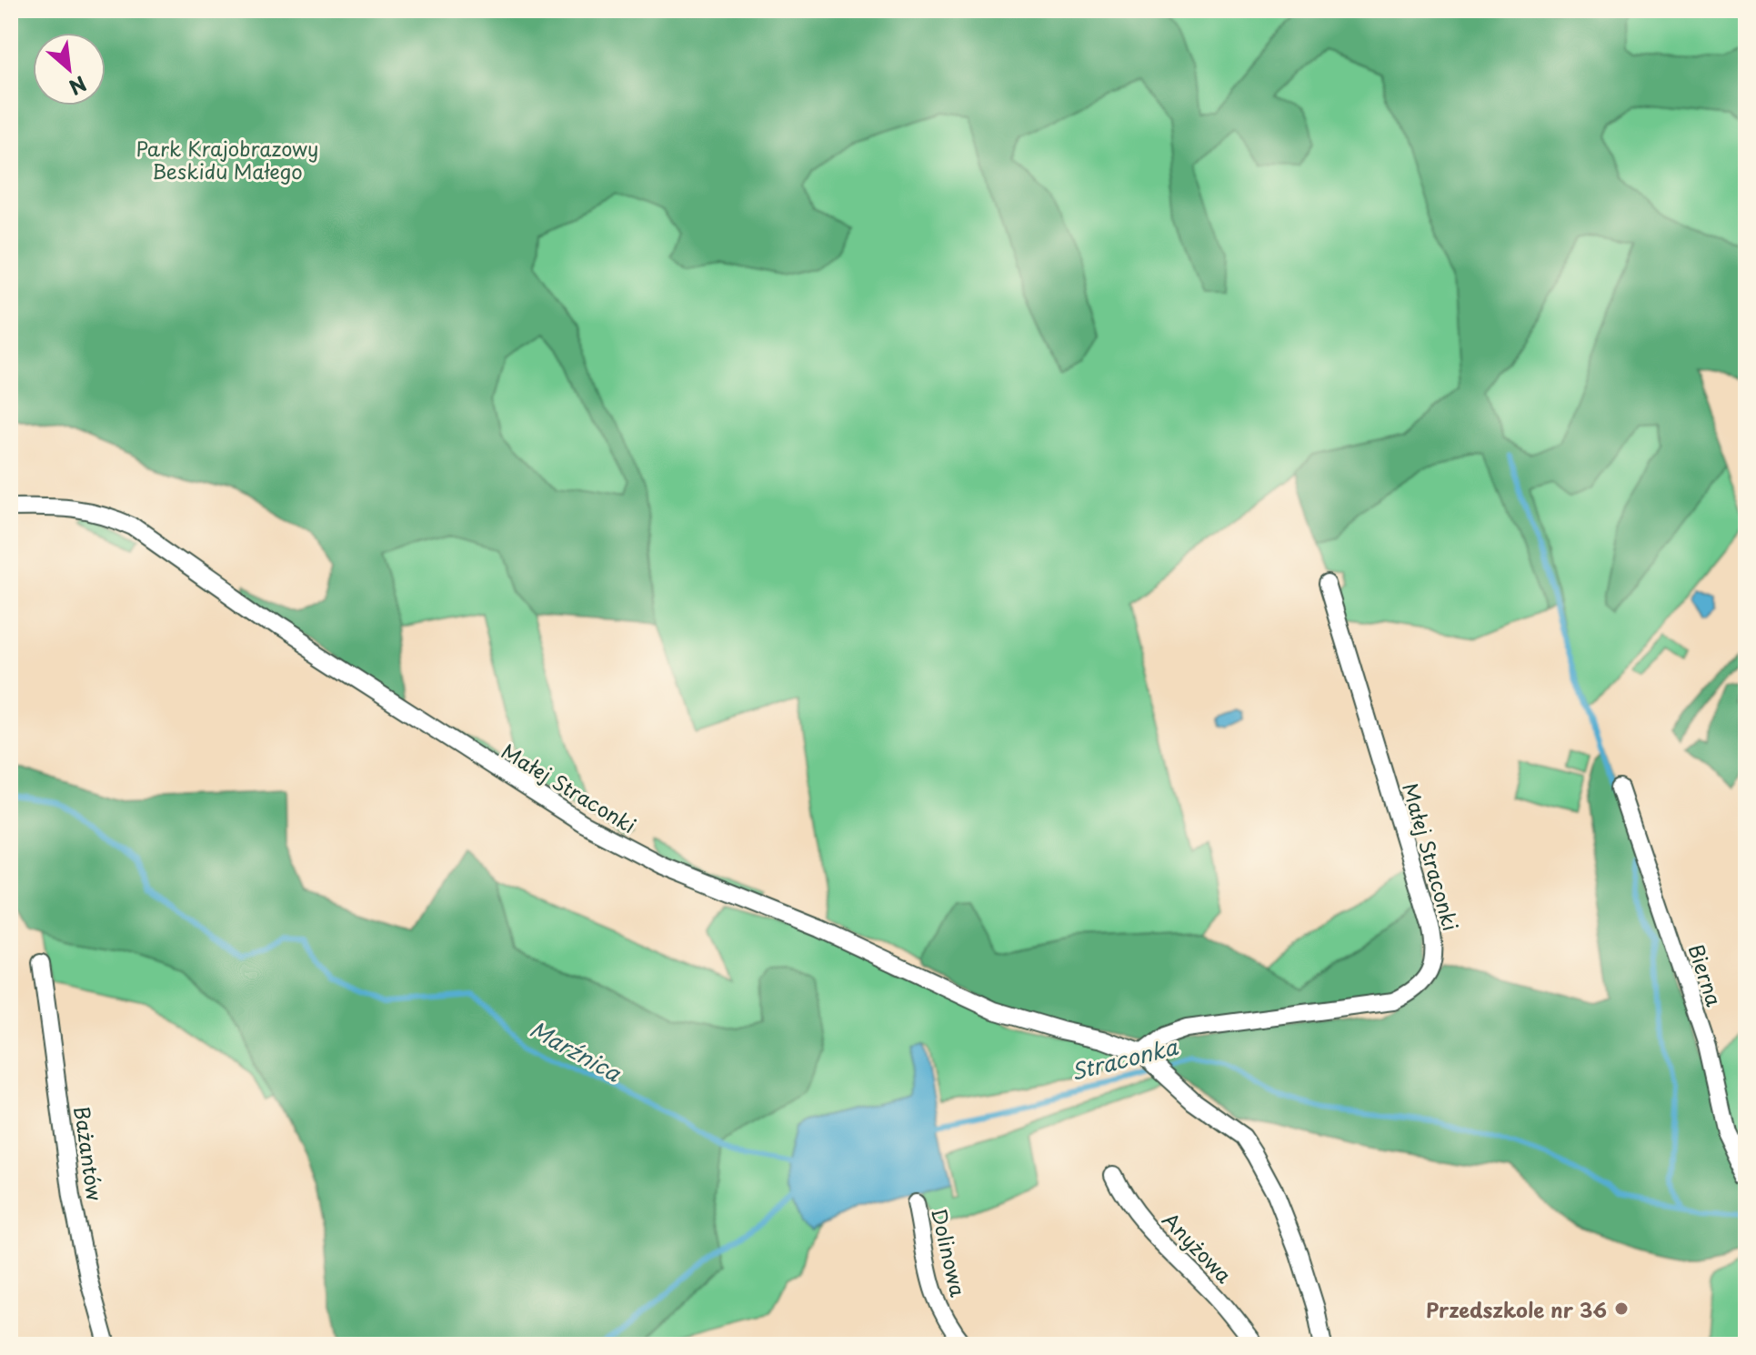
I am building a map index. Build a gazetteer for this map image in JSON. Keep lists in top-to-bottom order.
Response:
{
  "streets": {
    "street": [
      "Małej Straconki",
      "Bierna",
      "Bażantów",
      "Anyżowa",
      "Dolinowa"
    ]
  },
  "water": ["Marźnica", "Straconka"],
  "parks": ["Park Krajobrazowy Beskidu Małego"],
  "places": ["Przedszkole nr 36"],
  "north": "bottom right"
}
